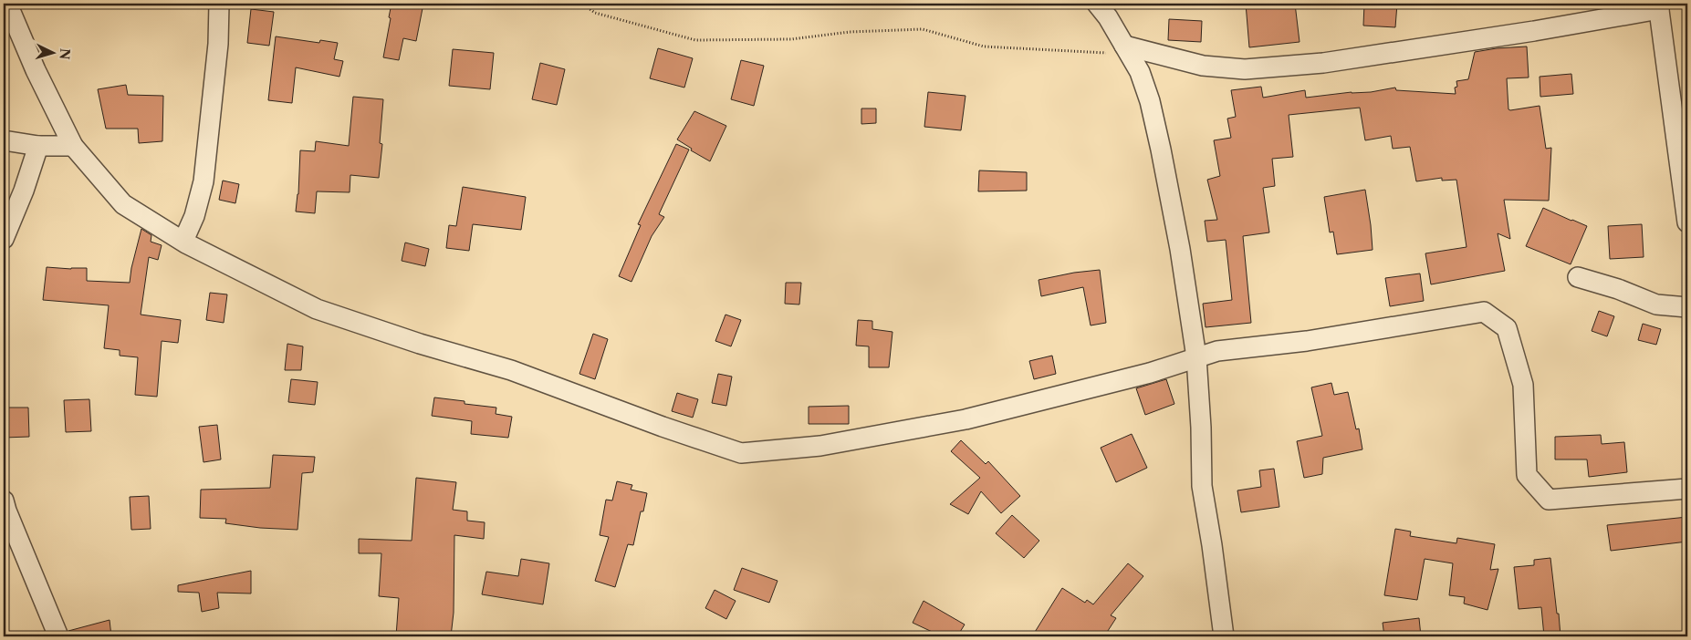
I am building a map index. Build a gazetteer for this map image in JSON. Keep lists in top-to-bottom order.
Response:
{
  "north": "right"
}
